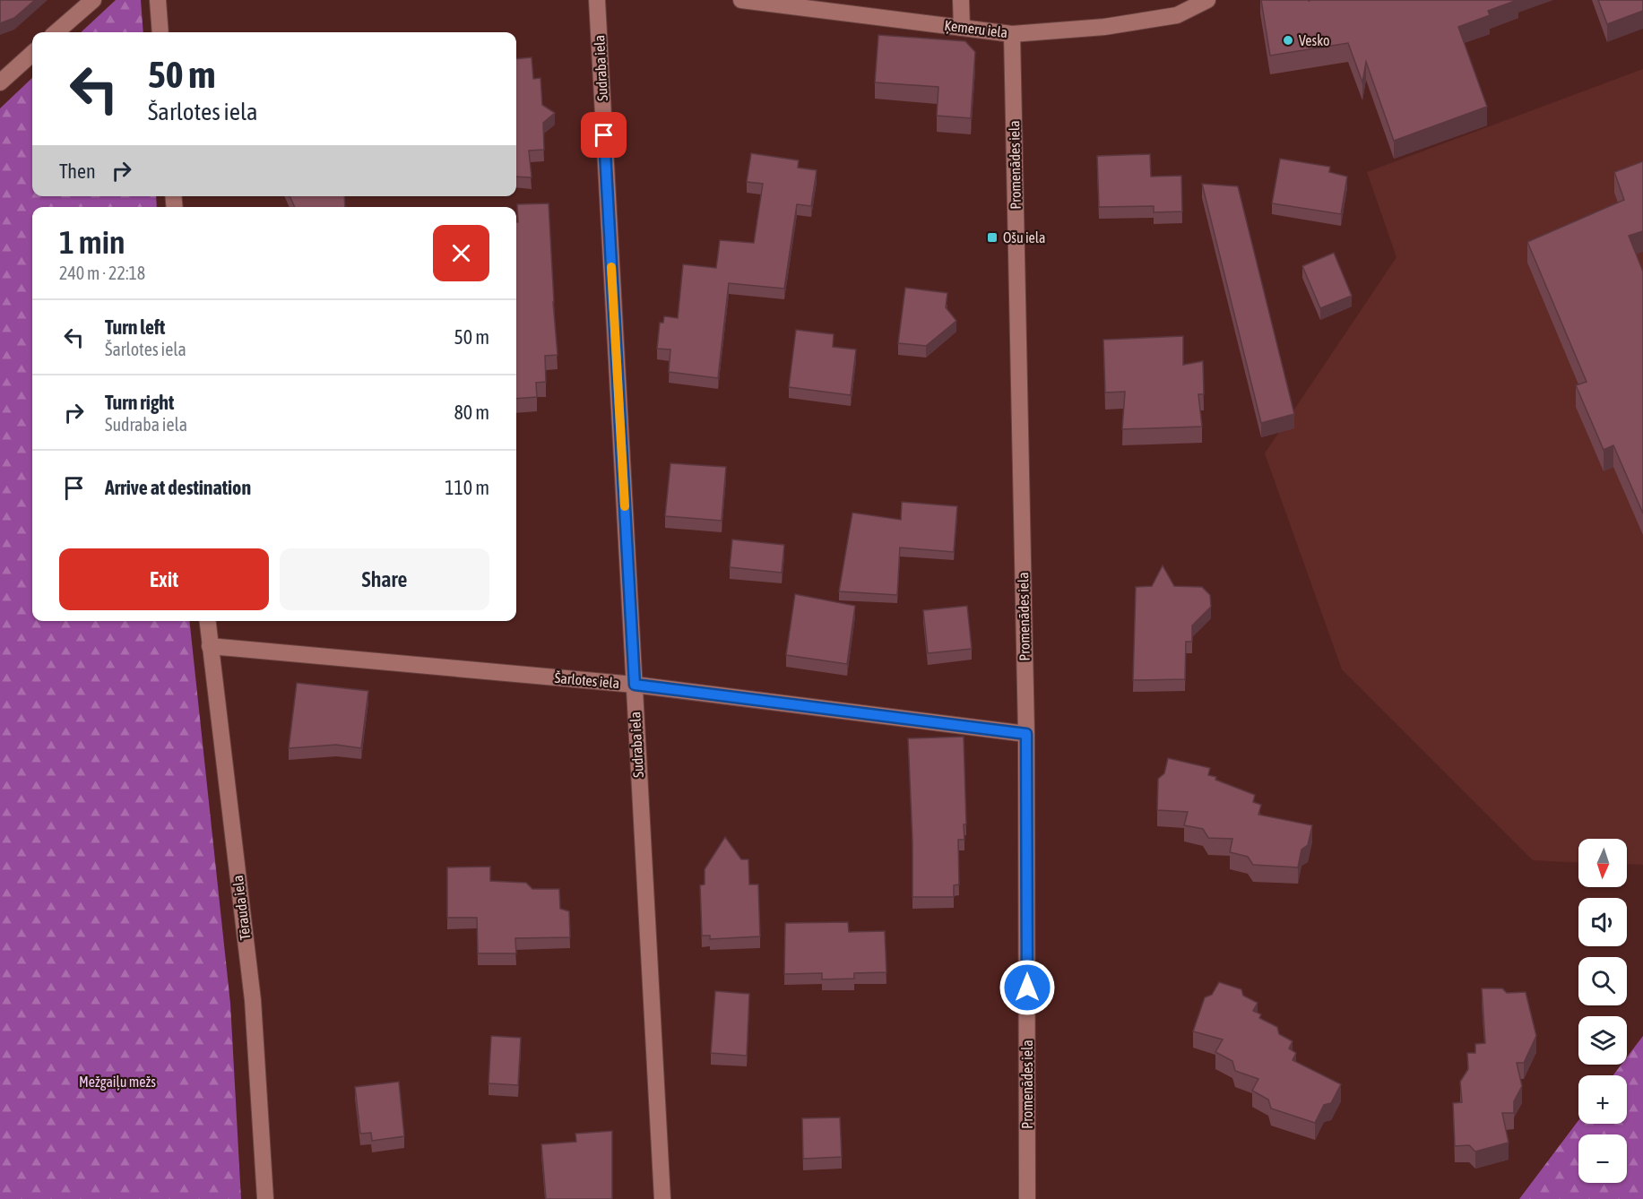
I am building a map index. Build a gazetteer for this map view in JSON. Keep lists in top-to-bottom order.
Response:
{
  "streets": {
    "street": [
      "Ķemeru iela",
      "Sudraba iela",
      "Promenādes iela",
      "Šarlotes iela",
      "Tērauda iela"
    ]
  },
  "crossings": [
    ["Ķemeru iela", "Promenādes iela"],
    ["Sudraba iela", "Šarlotes iela"],
    ["Promenādes iela", "Šarlotes iela"],
    ["Šarlotes iela", "Tērauda iela"]
  ],
  "parks": ["Mežgaiļu mežs"],
  "places": {
    "other": ["Vesko"],
    "transit": ["Ošu iela"]
  },
  "north": "bottom",
  "page": {
    "turn": ["50 m", "Šarlotes iela"],
    "then": "Then",
    "heading": ["1 min", "240 m · 22:18"],
    "list": [
      {
        "name": "Turn left",
        "note": "Šarlotes iela",
        "value": "50 m"
      },
      {
        "name": "Turn right",
        "note": "Sudraba iela",
        "value": "80 m"
      },
      {
        "name": "Arrive at destination",
        "value": "110 m"
      }
    ],
    "buttons": ["Exit", "Share"],
    "map_buttons": ["+", "−"]
  }
}
